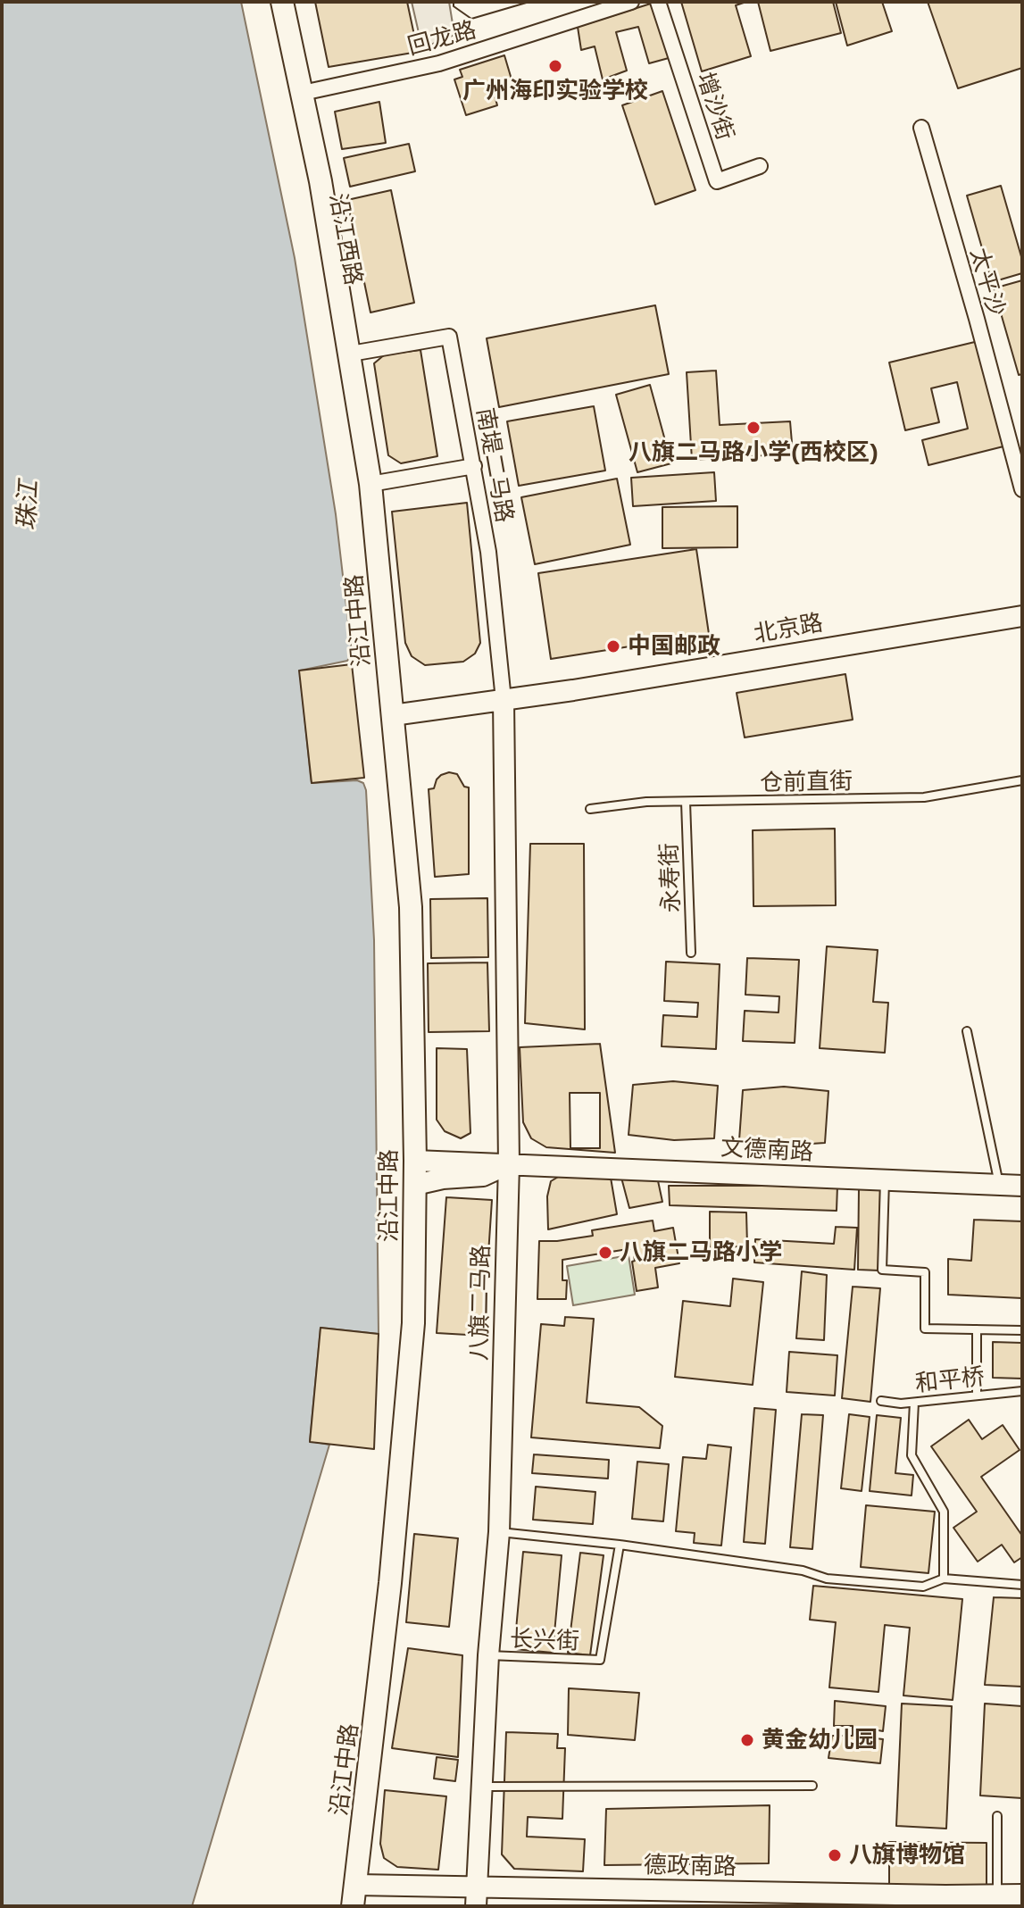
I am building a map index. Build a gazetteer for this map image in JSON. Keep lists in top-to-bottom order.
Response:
{
  "streets": {
    "main road": ["沿江西路", "沿江中路"],
    "street": [
      "回龙路",
      "增沙街",
      "太平沙",
      "南堤二马路",
      "北京路",
      "文德南路",
      "八旗二马路",
      "德政南路"
    ],
    "lane": [
      "仓前直街",
      "永寿街",
      "和平桥",
      "长兴街"
    ]
  },
  "crossings": [
    ["回龙路", "沿江西路"],
    ["沿江西路", "南堤二马路"],
    ["沿江西路", "沿江中路"],
    ["南堤二马路", "北京路"],
    ["南堤二马路", "八旗二马路"],
    ["沿江中路", "北京路"],
    ["沿江中路", "文德南路"],
    ["沿江中路", "德政南路"],
    ["北京路", "八旗二马路"],
    ["仓前直街", "永寿街"],
    ["文德南路", "八旗二马路"],
    ["八旗二马路", "长兴街"],
    ["八旗二马路", "德政南路"]
  ],
  "water": ["珠江"],
  "places": [
    "广州海印实验学校",
    "八旗二马路小学(西校区)",
    "中国邮政",
    "八旗二马路小学",
    "黄金幼儿园",
    "八旗博物馆"
  ]
}
